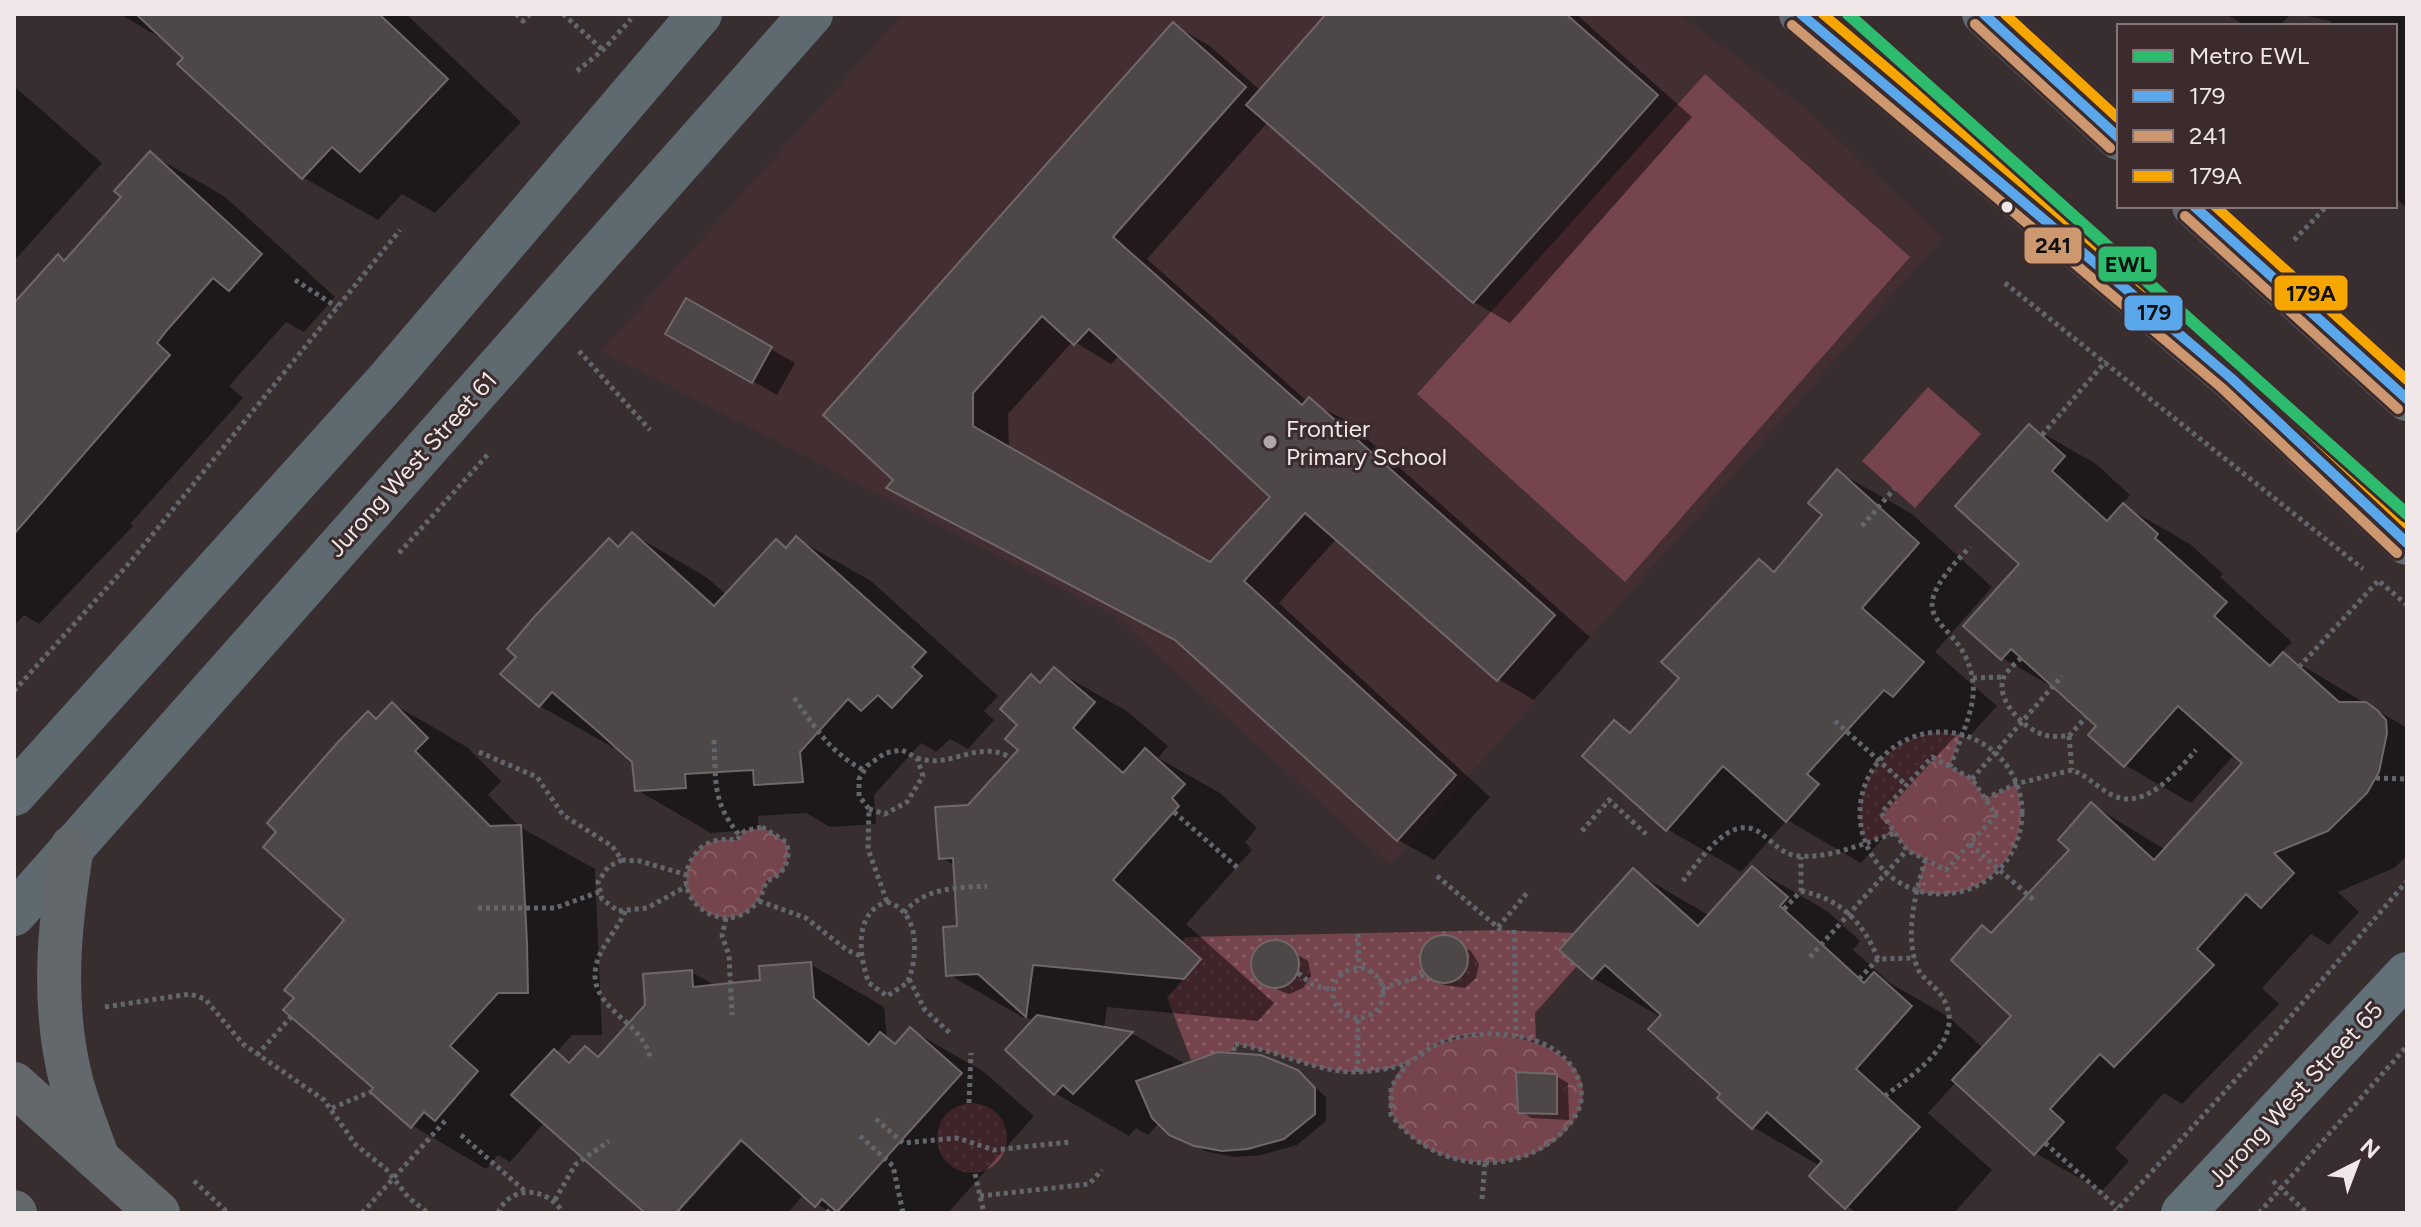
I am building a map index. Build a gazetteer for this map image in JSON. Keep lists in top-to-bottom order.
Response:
{
  "streets": {
    "street": ["Jurong West Street 61", "Jurong West Street 65"]
  },
  "places": ["Frontier Primary School"],
  "lines": [
    "metro line EWL",
    "transit line 179",
    "transit line 179A",
    "transit line 241"
  ],
  "legend": [
    "Metro EWL",
    "179",
    "241",
    "179A"
  ],
  "north": "top right"
}
